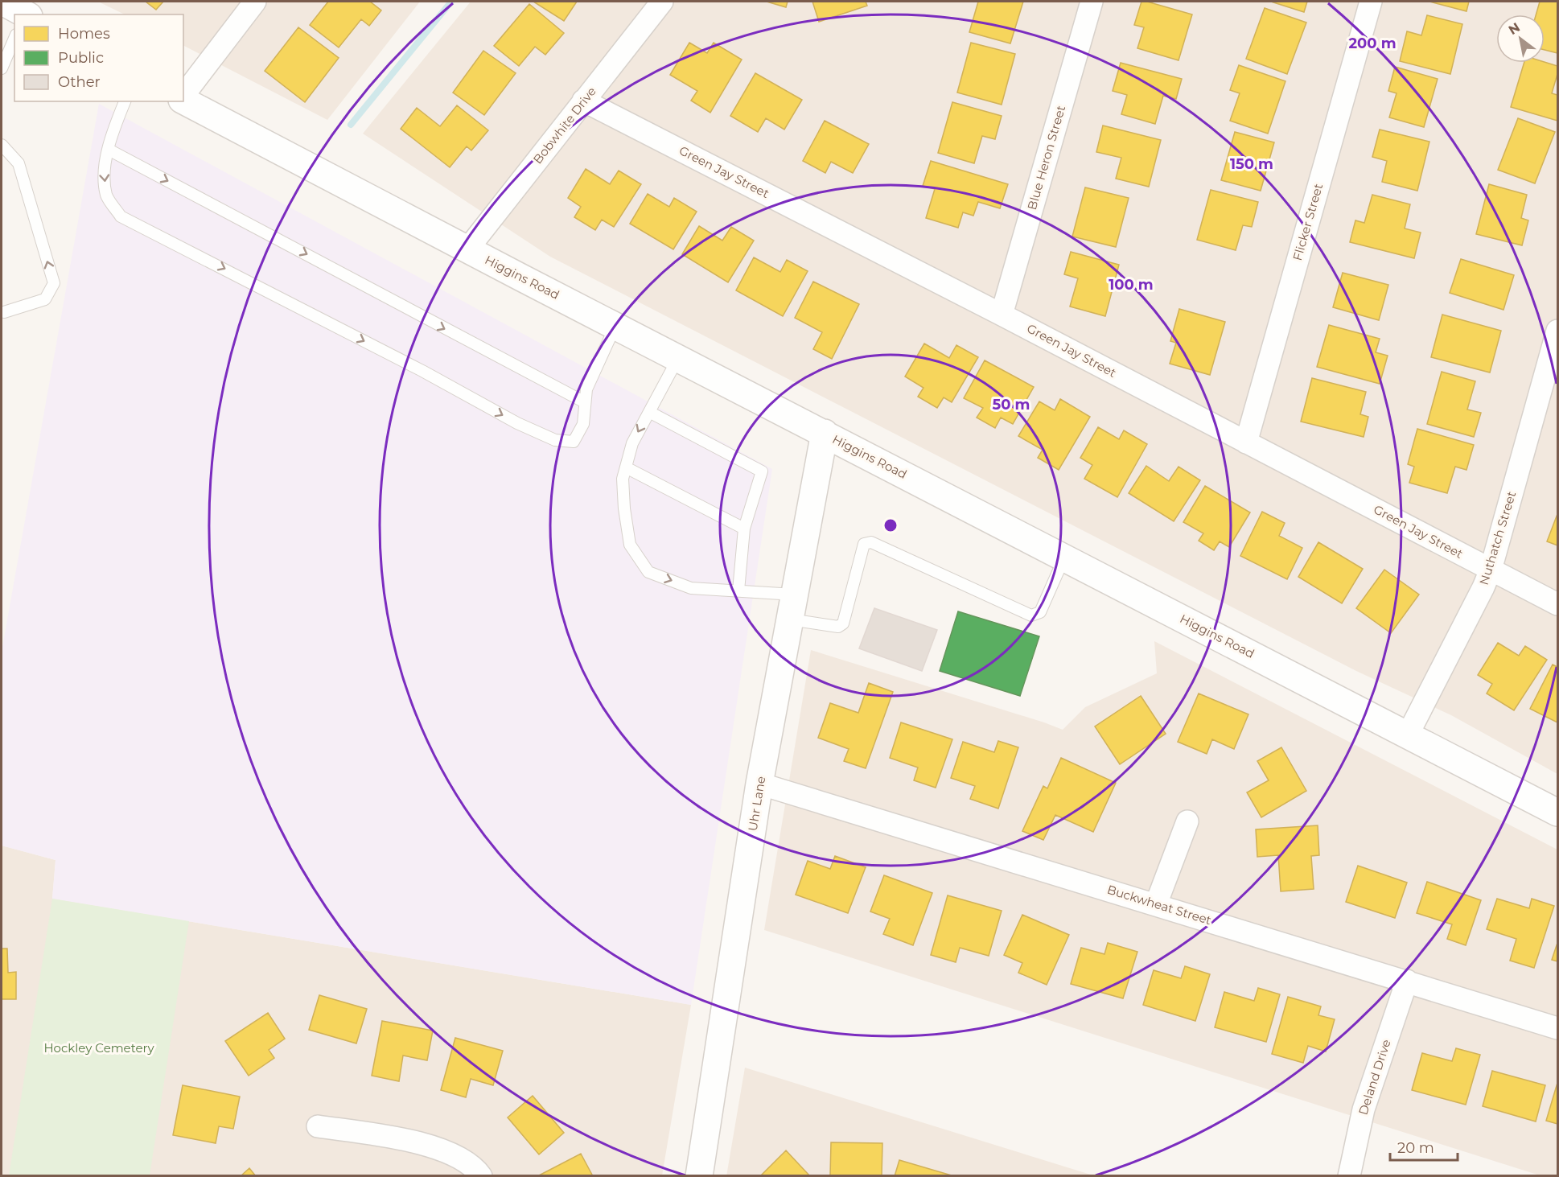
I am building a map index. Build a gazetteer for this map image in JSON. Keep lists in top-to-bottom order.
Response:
{
  "streets": {
    "street": [
      "Bobwhite Drive",
      "Blue Heron Street",
      "Green Jay Street",
      "Flicker Street",
      "Higgins Road",
      "Nuthatch Street",
      "Uhr Lane",
      "Buckwheat Street",
      "Deland Drive"
    ]
  },
  "crossings": [
    ["Bobwhite Drive", "Green Jay Street"],
    ["Bobwhite Drive", "Higgins Road"],
    ["Blue Heron Street", "Green Jay Street"],
    ["Green Jay Street", "Flicker Street"],
    ["Green Jay Street", "Nuthatch Street"],
    ["Higgins Road", "Nuthatch Street"],
    ["Higgins Road", "Uhr Lane"],
    ["Uhr Lane", "Buckwheat Street"],
    ["Buckwheat Street", "Deland Drive"]
  ],
  "parks": ["Hockley Cemetery"],
  "legend": ["Homes", "Public", "Other"],
  "scale_bar": "20 m",
  "north": "top left",
  "rings": [
    "200 m",
    "150 m",
    "100 m",
    "50 m"
  ]
}
